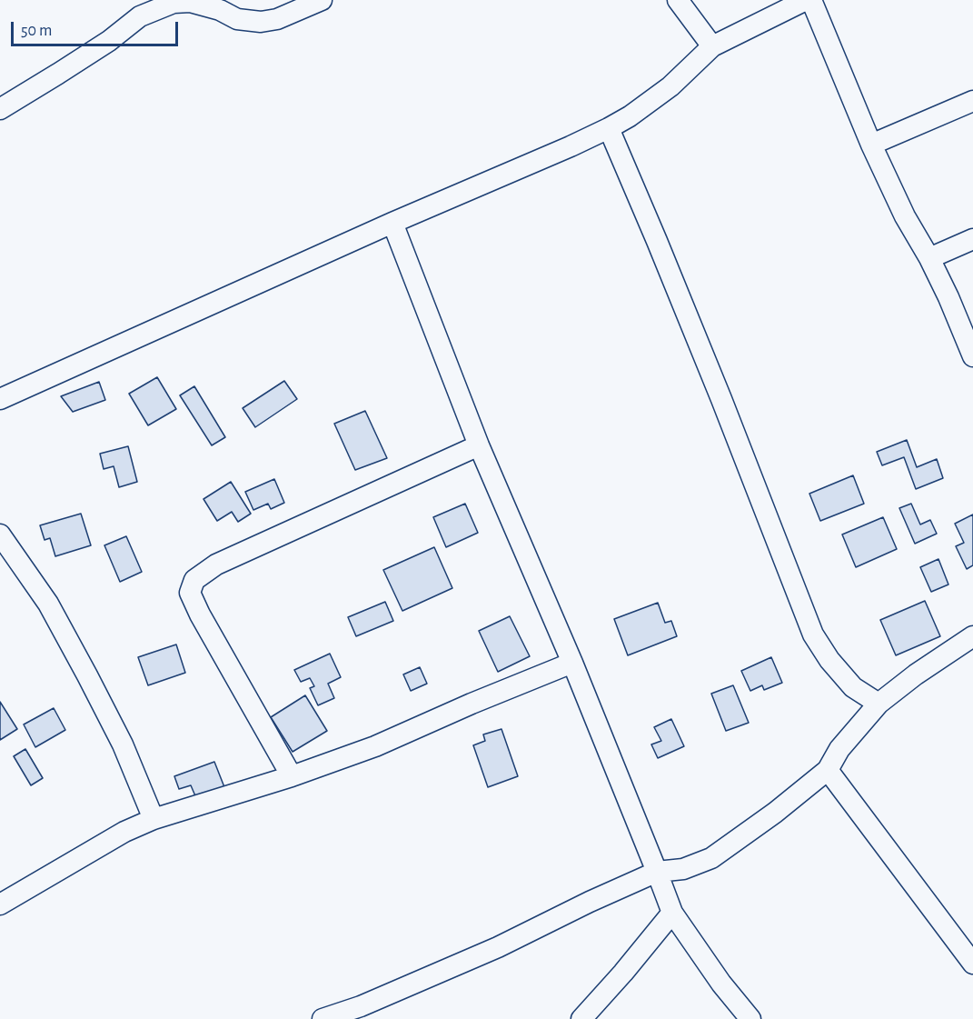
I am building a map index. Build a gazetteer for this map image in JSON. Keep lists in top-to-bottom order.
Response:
{
  "scale_bar": "50 m"
}
